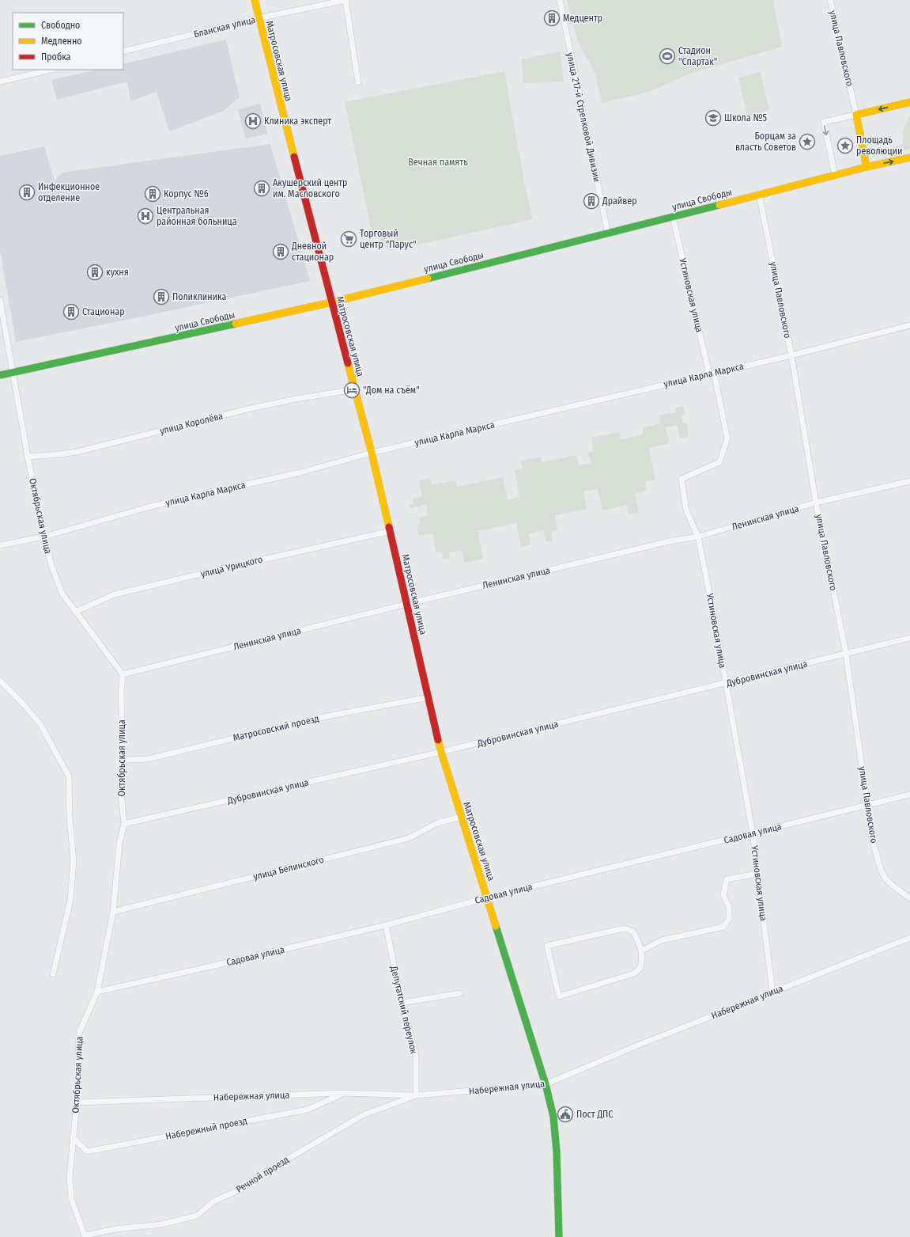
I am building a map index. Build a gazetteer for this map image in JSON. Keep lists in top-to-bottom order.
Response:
{
  "streets": {
    "main road": ["Матросовская улица", "улица Свободы"],
    "street": [
      "Бланская улица",
      "улица Павловского",
      "улица 217-й Стрелковой Дивизии",
      "Устиновская улица",
      "улица Карла Маркса",
      "улица Королёва",
      "Октябрьская улица",
      "Ленинская улица",
      "улица Урицкого",
      "Дубровинская улица",
      "Матросовский проезд",
      "Садовая улица",
      "улица Белинского",
      "Набережная улица",
      "Депутатский переулок",
      "Набережный проезд",
      "Речной проезд"
    ]
  },
  "crossings": [
    ["Бланская улица", "Матросовская улица"],
    ["улица Павловского", "улица Свободы"],
    ["улица Павловского", "улица Карла Маркса"],
    ["улица Павловского", "Ленинская улица"],
    ["улица Павловского", "Дубровинская улица"],
    ["улица Павловского", "Садовая улица"],
    ["Матросовская улица", "улица Свободы"],
    ["Матросовская улица", "улица Карла Маркса"],
    ["Матросовская улица", "улица Королёва"],
    ["Матросовская улица", "Ленинская улица"],
    ["Матросовская улица", "улица Урицкого"],
    ["Матросовская улица", "Дубровинская улица"],
    ["Матросовская улица", "Матросовский проезд"],
    ["Матросовская улица", "Садовая улица"],
    ["Матросовская улица", "улица Белинского"],
    ["Матросовская улица", "Набережная улица"],
    ["улица 217-й Стрелковой Дивизии", "улица Свободы"],
    ["улица Свободы", "Устиновская улица"],
    ["улица Свободы", "Октябрьская улица"],
    ["Устиновская улица", "улица Карла Маркса"],
    ["Устиновская улица", "Ленинская улица"],
    ["Устиновская улица", "Дубровинская улица"],
    ["Устиновская улица", "Садовая улица"],
    ["Устиновская улица", "Набережная улица"],
    ["улица Карла Маркса", "Октябрьская улица"],
    ["улица Королёва", "Октябрьская улица"],
    ["Октябрьская улица", "Ленинская улица"],
    ["Октябрьская улица", "улица Урицкого"],
    ["Октябрьская улица", "Дубровинская улица"],
    ["Октябрьская улица", "Матросовский проезд"],
    ["Октябрьская улица", "Садовая улица"],
    ["Октябрьская улица", "улица Белинского"],
    ["Октябрьская улица", "Набережная улица"],
    ["Октябрьская улица", "Набережный проезд"],
    ["Октябрьская улица", "Речной проезд"],
    ["Садовая улица", "Депутатский переулок"],
    ["Набережная улица", "Депутатский переулок"],
    ["Набережная улица", "Набережный проезд"],
    ["Набережная улица", "Речной проезд"],
    ["Депутатский переулок", "Речной проезд"]
  ],
  "parks": ["Вечная память"],
  "places": {
    "building": [
      "Медцентр",
      "Акушерский центр им. Масловского",
      "Инфекционное отделение",
      "Корпус №6",
      "Драйвер",
      "Дневной стационар",
      "кухня",
      "Поликлиника",
      "Стационар"
    ],
    "sports": ["Стадион \"Спартак\""],
    "school or university": ["Школа №5"],
    "hospital": ["Клиника эксперт", "Центральная районная больница"],
    "place": ["Борцам за власть Советов", "Площадь революции"],
    "supermarket": ["Торговый центр \"Парус\""],
    "hotel": ["\"Дом на съём\""],
    "public building": ["Пост ДПС"]
  },
  "legend": ["Свободно", "Медленно", "Пробка"]
}
